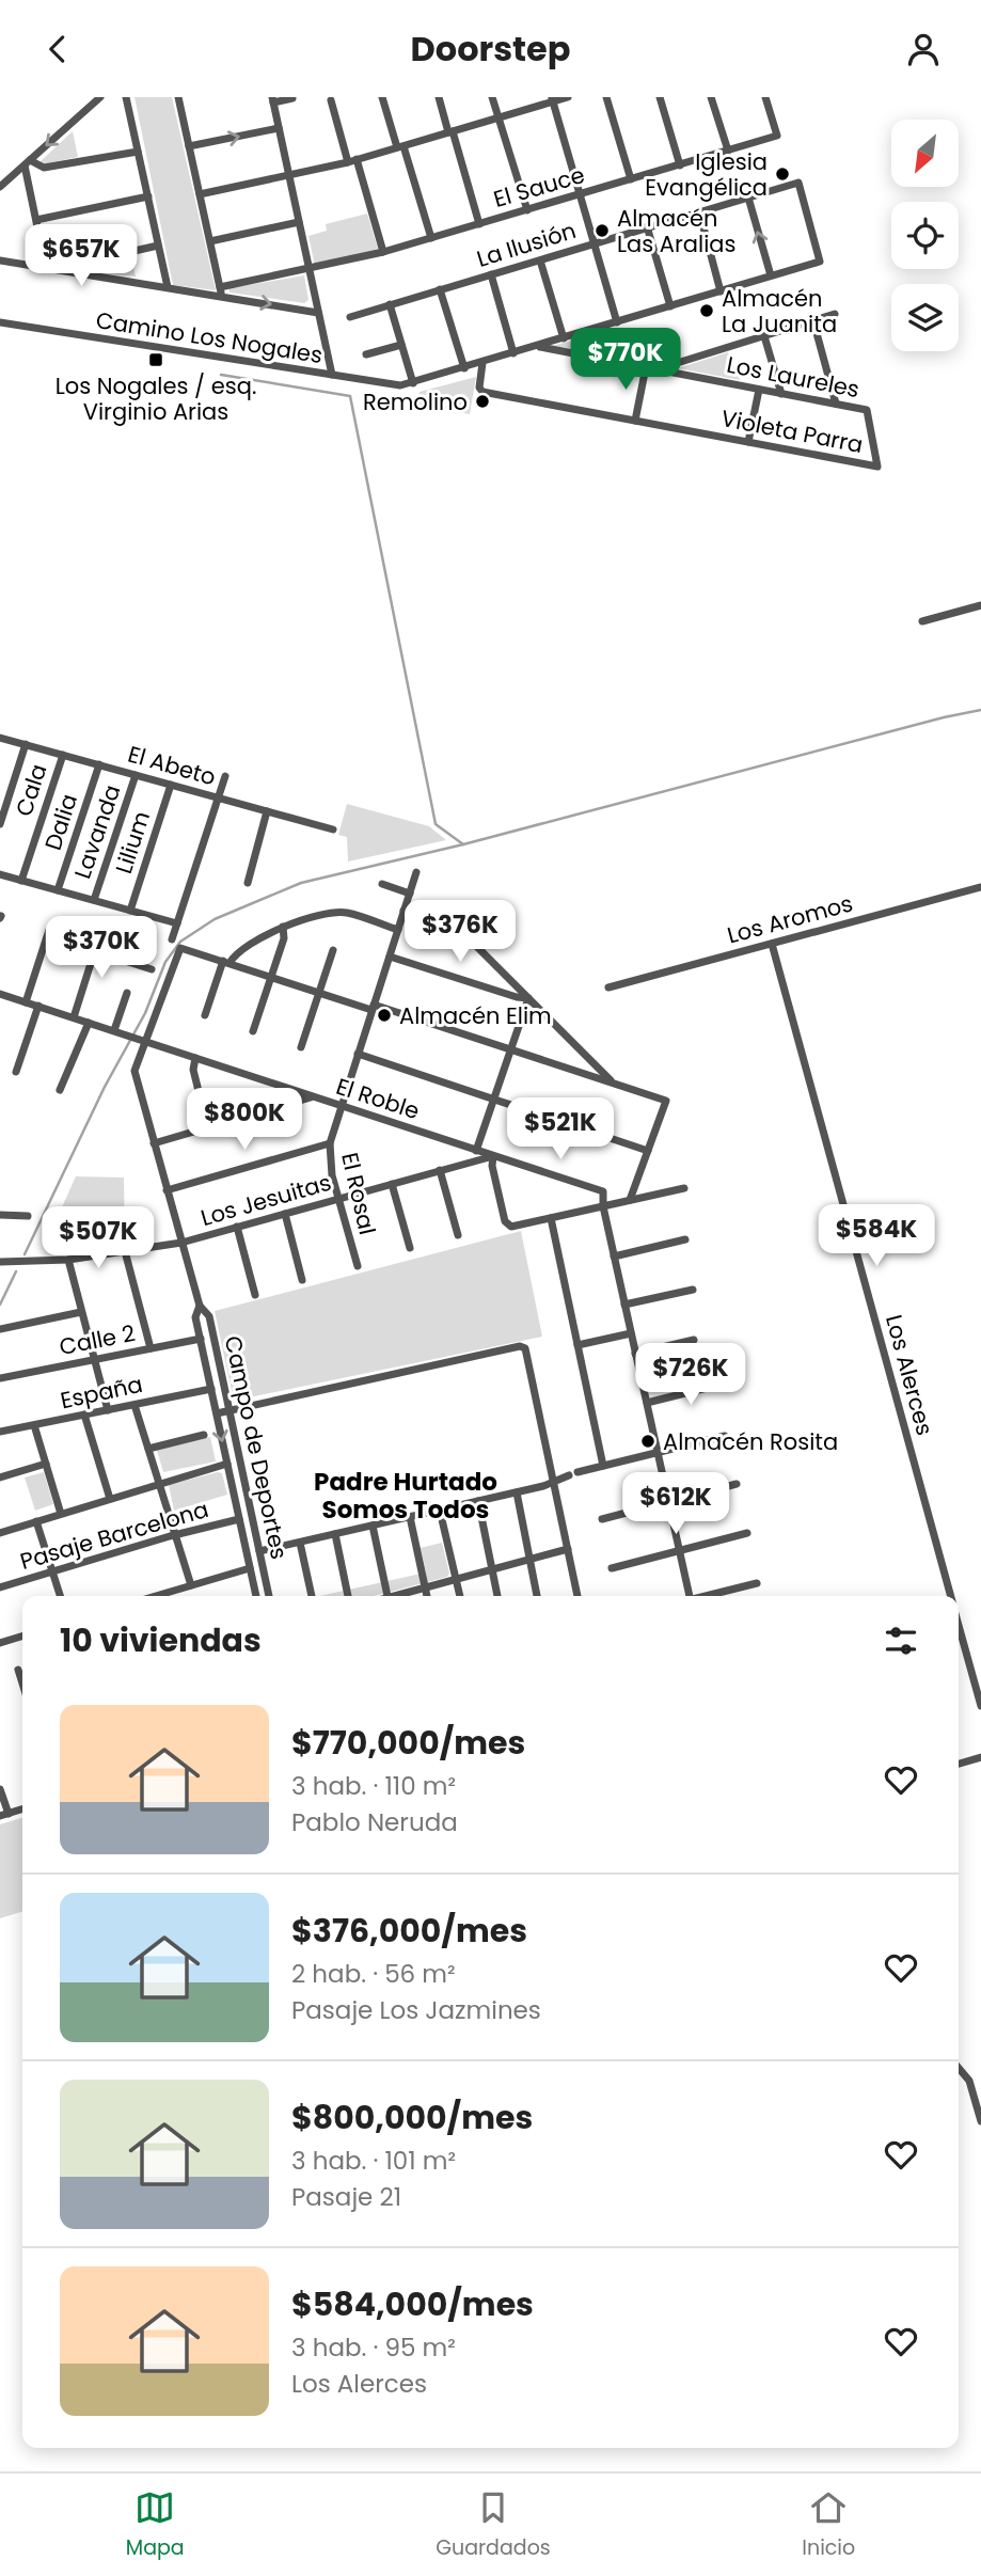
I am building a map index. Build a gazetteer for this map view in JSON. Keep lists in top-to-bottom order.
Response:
{
  "streets": {
    "street": [
      "El Sauce",
      "La Ilusión",
      "Camino Los Nogales",
      "Los Laureles",
      "Violeta Parra",
      "El Abeto",
      "Cala",
      "Dalia",
      "Lavanda",
      "Lilium",
      "Los Aromos",
      "El Roble",
      "El Rosal",
      "Los Jesuitas",
      "Calle 2",
      "Los Alerces",
      "España",
      "Campo de Deportes",
      "Pasaje Barcelona"
    ]
  },
  "crossings": [
    ["La Ilusión", "Camino Los Nogales"],
    ["Camino Los Nogales", "Los Laureles"],
    ["Camino Los Nogales", "Violeta Parra"],
    ["Los Laureles", "Violeta Parra"],
    ["El Abeto", "Cala"],
    ["El Abeto", "Dalia"],
    ["El Abeto", "Lavanda"],
    ["El Abeto", "Lilium"],
    ["Los Aromos", "Los Alerces"],
    ["El Roble", "El Rosal"],
    ["El Roble", "Los Jesuitas"],
    ["El Roble", "Campo de Deportes"],
    ["El Rosal", "Los Jesuitas"],
    ["Los Jesuitas", "Campo de Deportes"],
    ["Calle 2", "Campo de Deportes"],
    ["España", "Campo de Deportes"],
    ["Campo de Deportes", "Pasaje Barcelona"]
  ],
  "districts": ["Padre Hurtado Somos Todos"],
  "places": {
    "other": [
      "Iglesia Evangélica",
      "Almacén Las Aralias",
      "Almacén La Juanita",
      "Remolino",
      "Almacén Elim",
      "Almacén Rosita"
    ],
    "transit": ["Los Nogales / esq. Virginio Arias"]
  },
  "north": "bottom left",
  "page": {
    "header": "Doorstep",
    "price": [
      "$657K",
      "$770K",
      "$376K",
      "$370K",
      "$800K",
      "$521K",
      "$584K",
      "$507K",
      "$726K",
      "$612K"
    ],
    "heading": "10 viviendas",
    "list": [
      {
        "name": "$770,000/mes",
        "note": "3 hab. · 110 m² · Pablo Neruda"
      },
      {
        "name": "$376,000/mes",
        "note": "2 hab. · 56 m² · Pasaje Los Jazmines"
      },
      {
        "name": "$800,000/mes",
        "note": "3 hab. · 101 m² · Pasaje 21"
      },
      {
        "name": "$584,000/mes",
        "note": "3 hab. · 95 m² · Los Alerces"
      }
    ],
    "tabs": ["Mapa", "Guardados", "Inicio"]
  }
}
